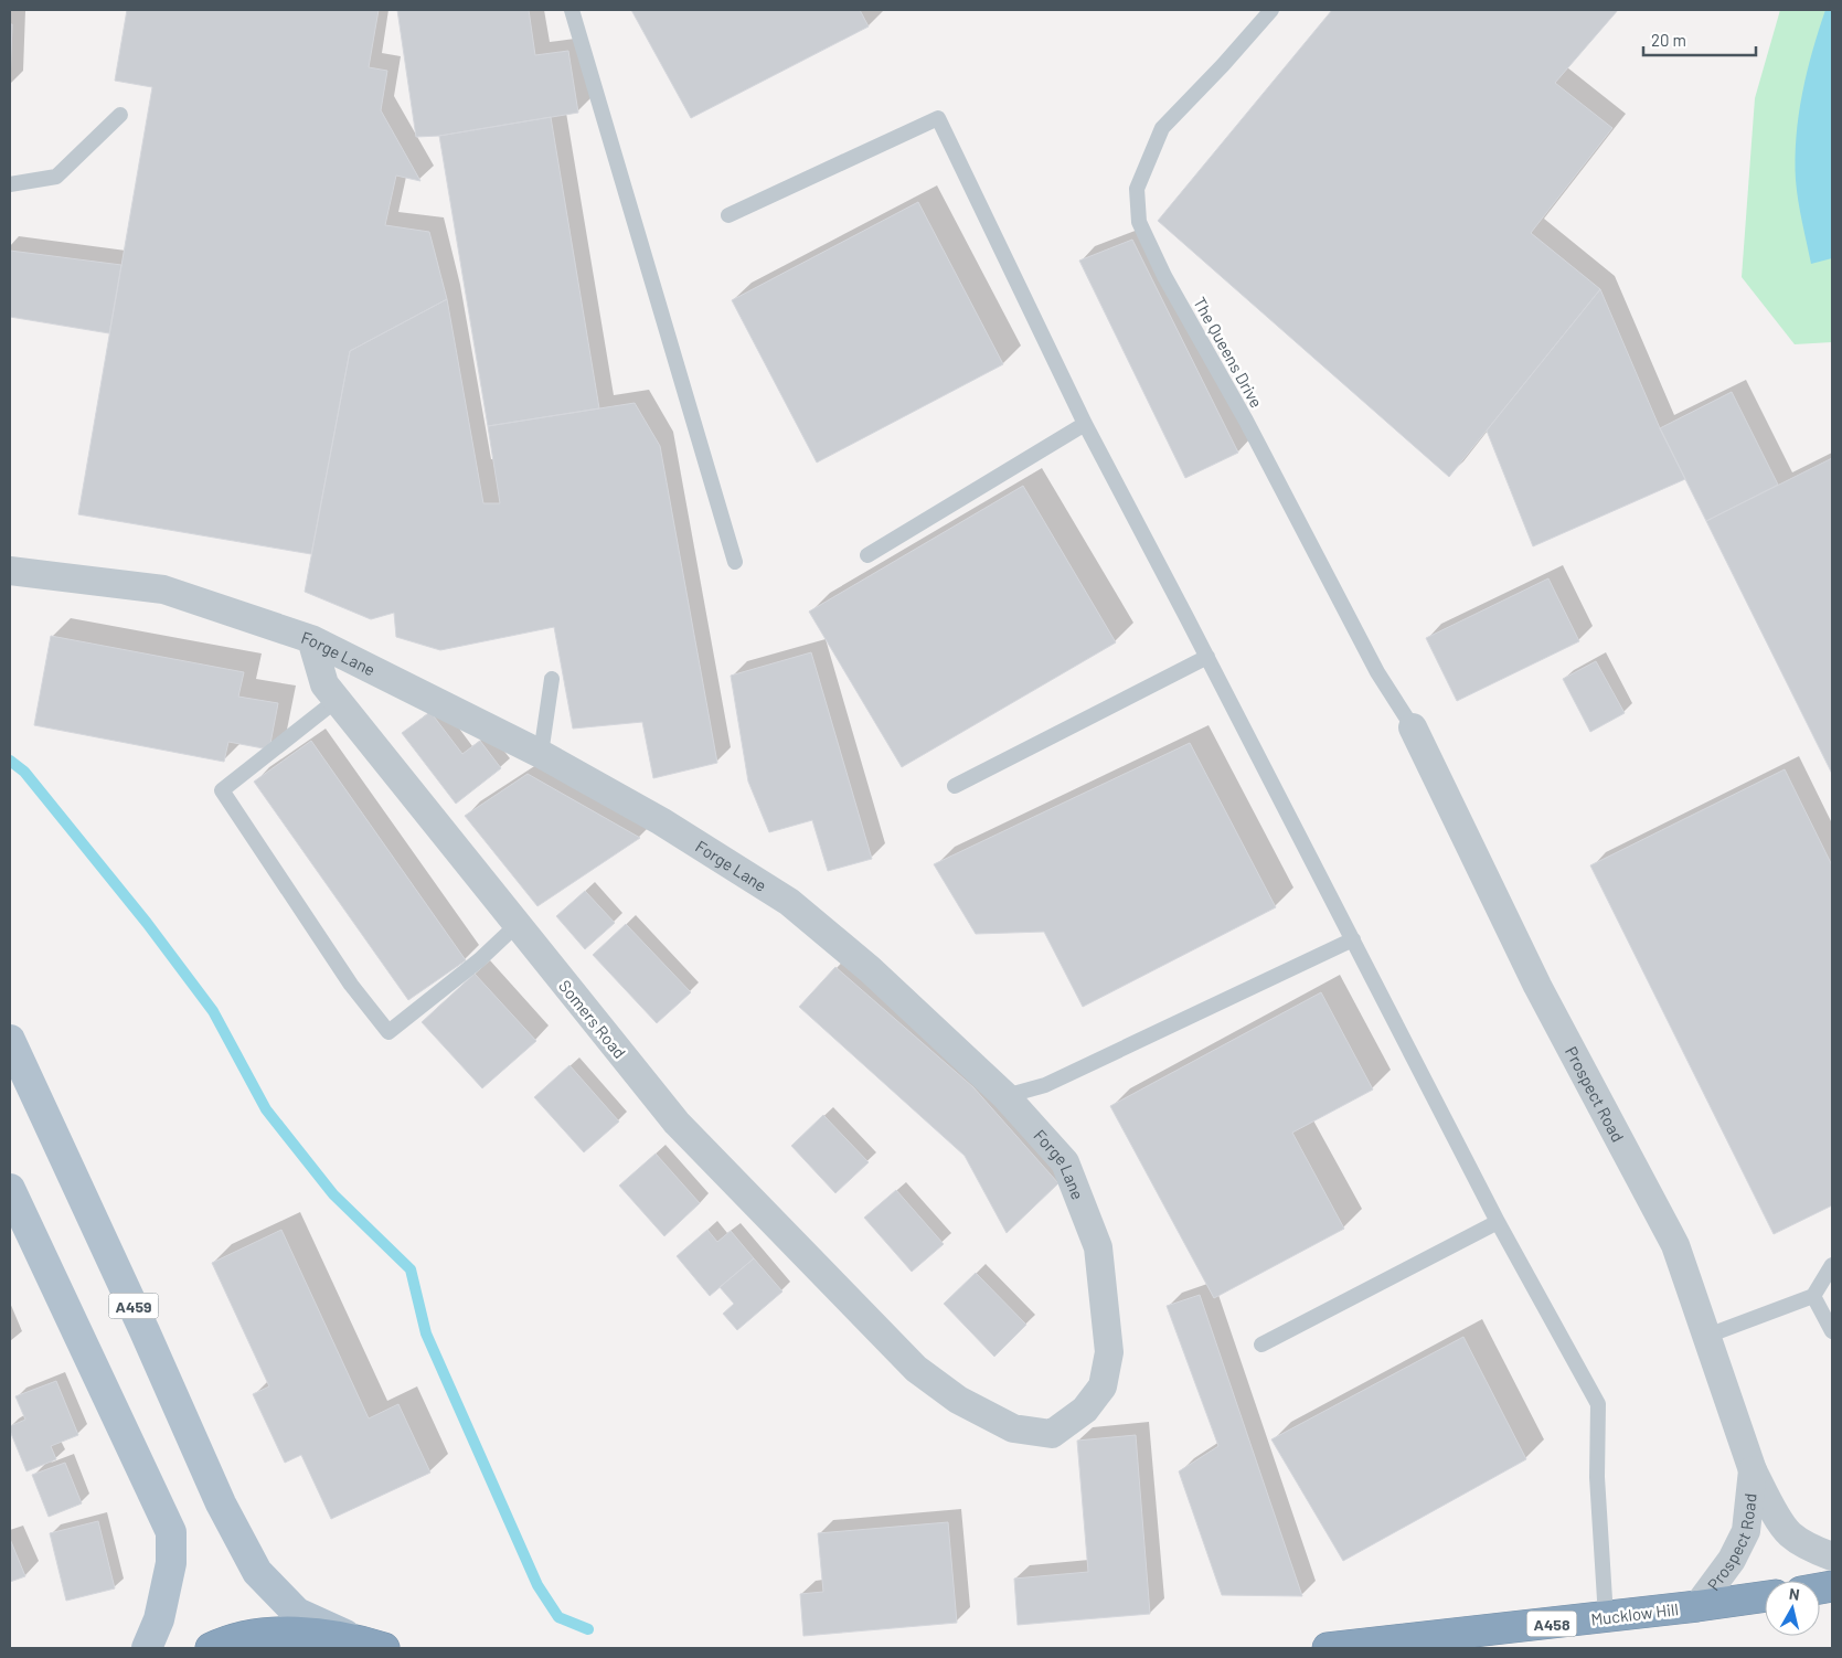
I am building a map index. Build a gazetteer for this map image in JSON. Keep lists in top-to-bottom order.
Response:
{
  "streets": {
    "highway": ["Mucklow Hill", "A458"],
    "main road": ["A459"],
    "street": ["Forge Lane", "Somers Road", "Prospect Road"],
    "lane": ["The Queens Drive"]
  },
  "crossings": [
    ["The Queens Drive", "Prospect Road"],
    ["Forge Lane", "Somers Road"],
    ["Prospect Road", "Mucklow Hill"]
  ],
  "scale_bar": "20 m",
  "north": "top"
}
